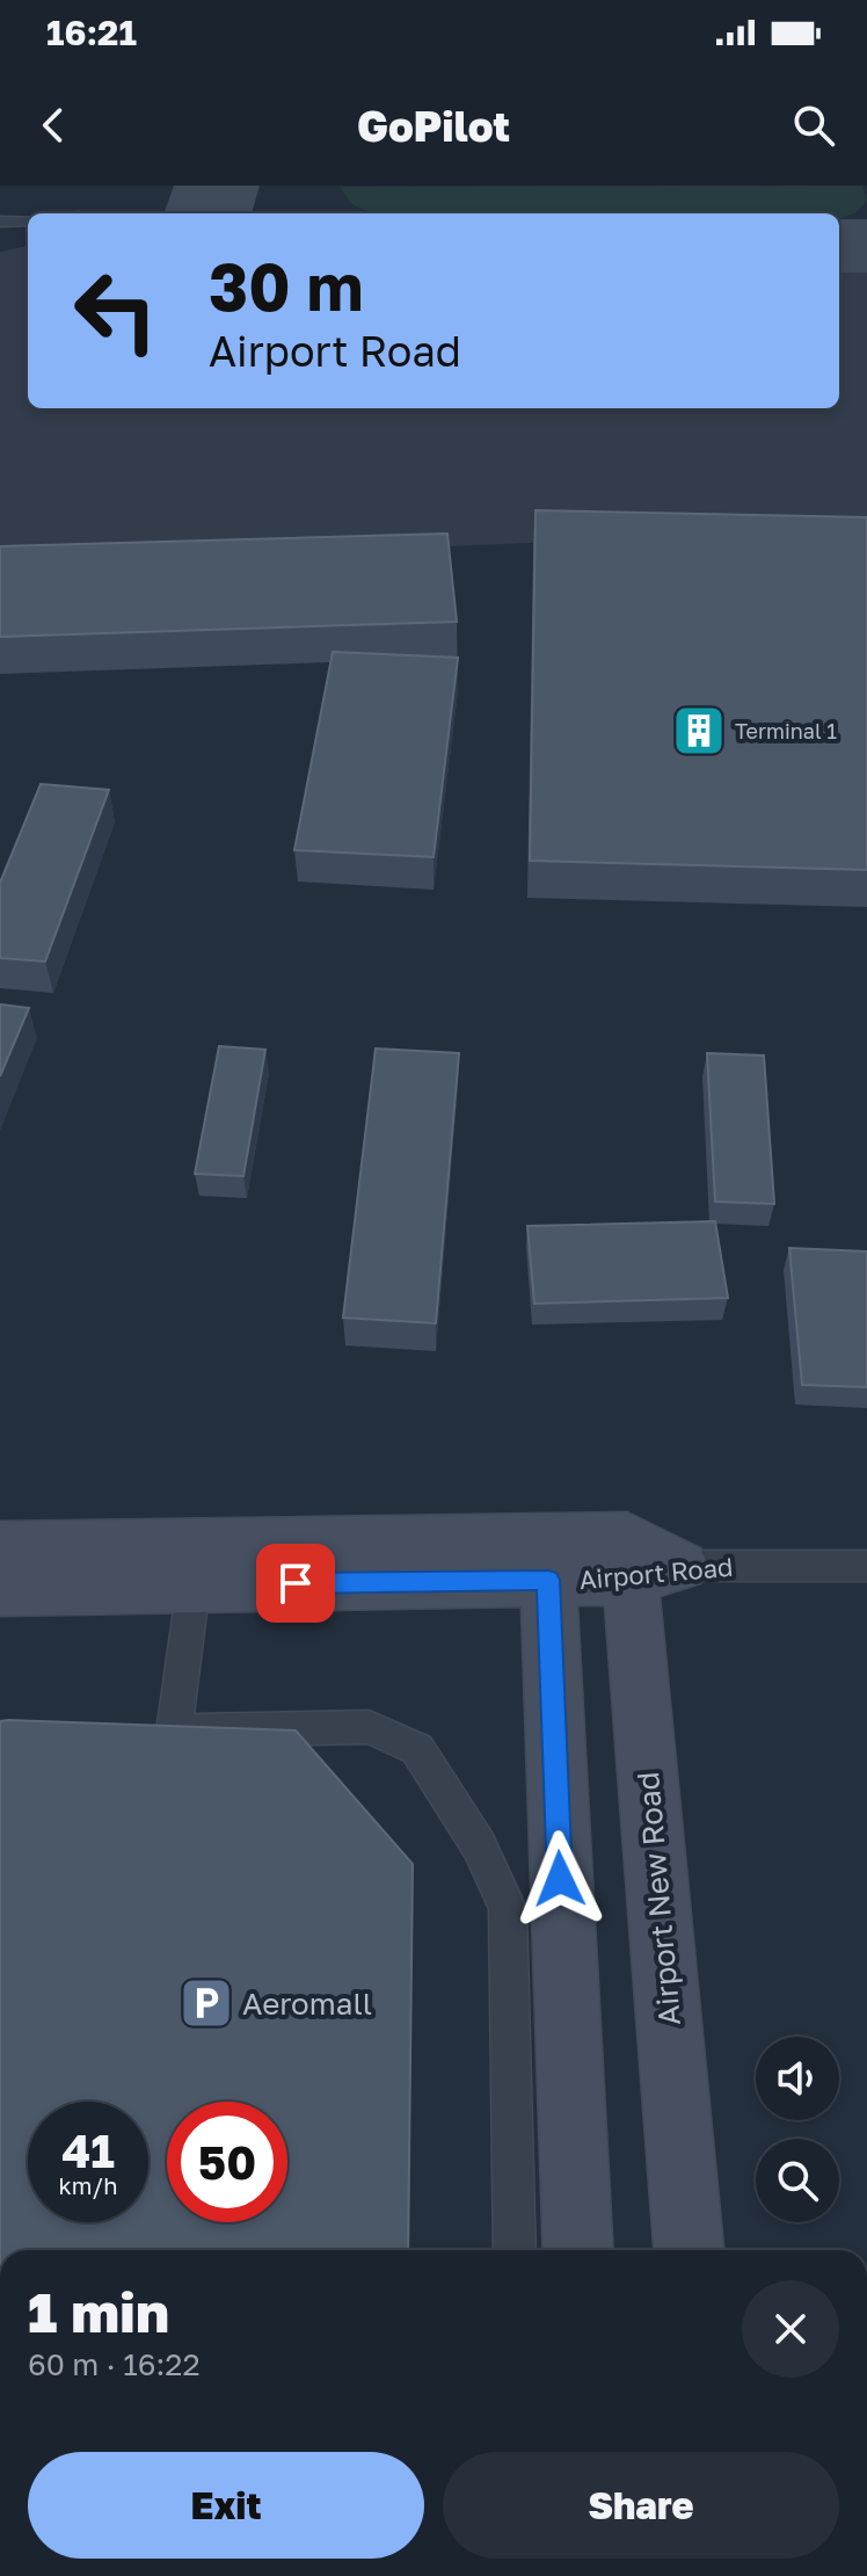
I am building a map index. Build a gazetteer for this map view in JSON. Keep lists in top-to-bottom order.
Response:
{
  "streets": {
    "main road": ["Airport Road", "Airport New Road"]
  },
  "crossings": [
    ["Airport Road", "Airport New Road"]
  ],
  "places": {
    "building": ["Terminal 1"],
    "parking": ["Aeromall"]
  },
  "page": {
    "status": "16:21",
    "header": "GoPilot",
    "turn": ["30 m", "Airport Road"],
    "speed": "41 km/h",
    "limit": "50",
    "heading": ["1 min", "60 m · 16:22"],
    "buttons": ["Exit", "Share"]
  }
}
